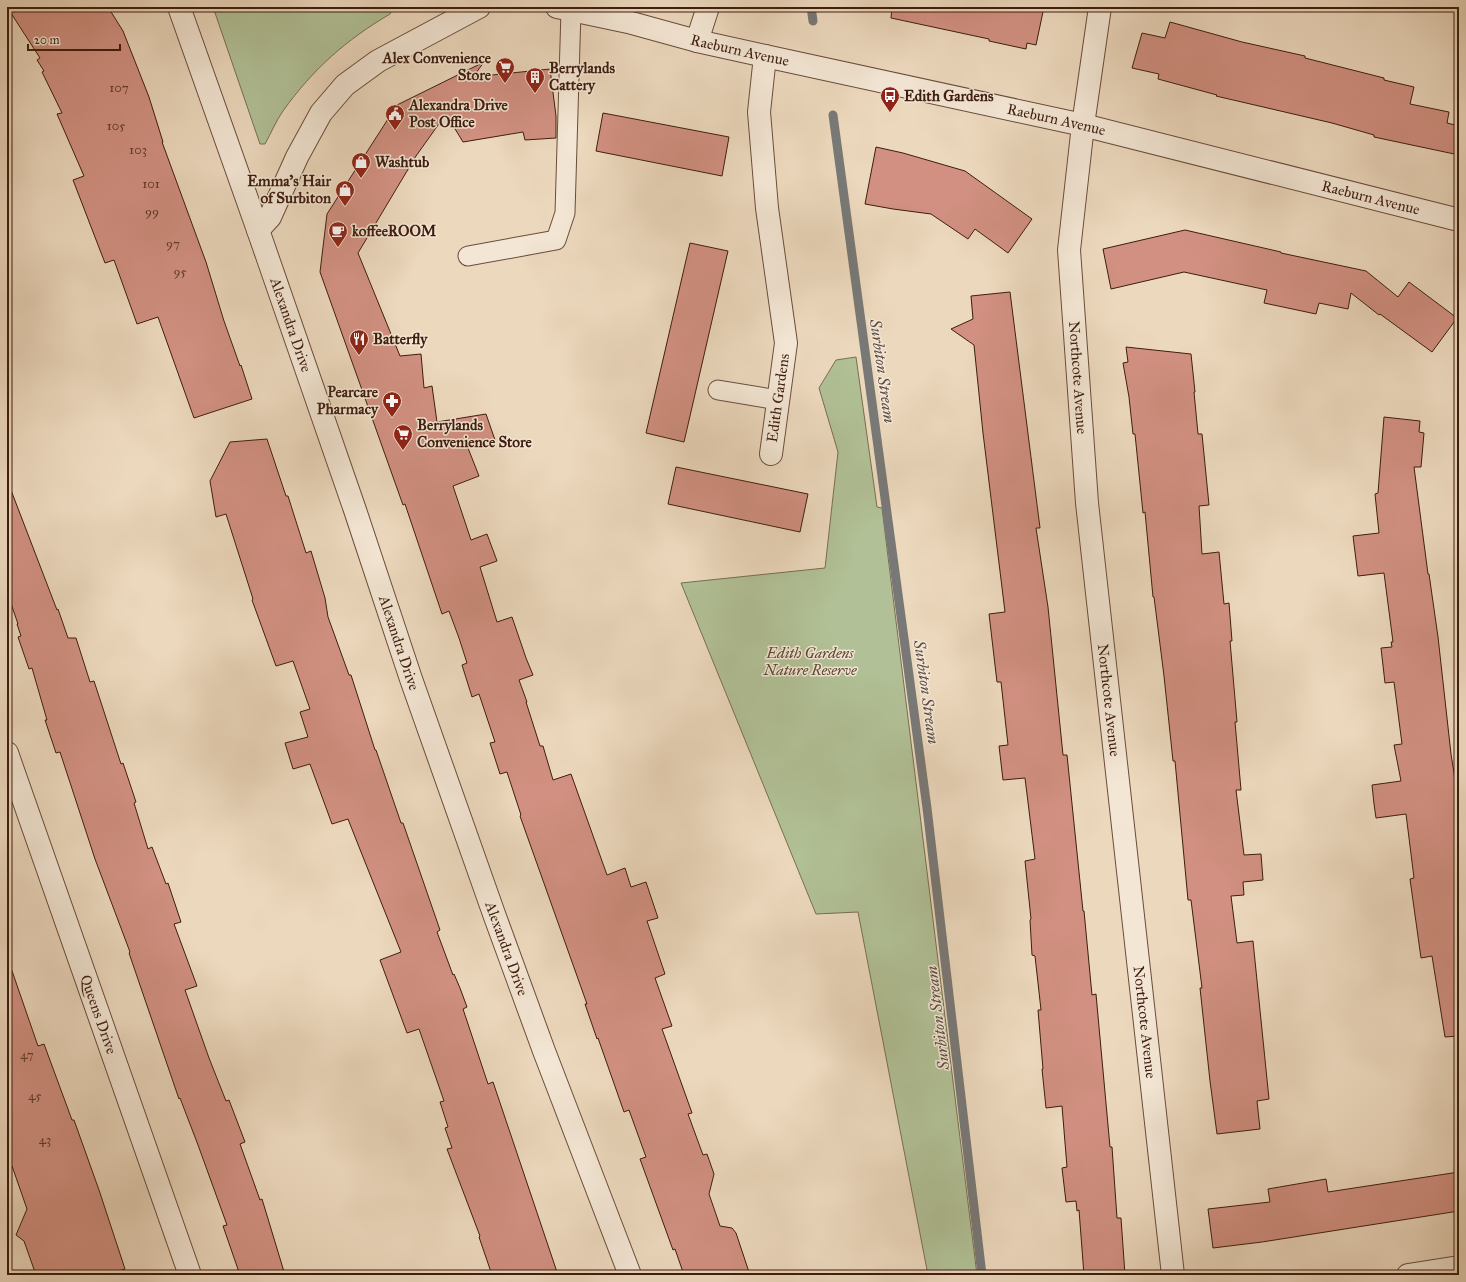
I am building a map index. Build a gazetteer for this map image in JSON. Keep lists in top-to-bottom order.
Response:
{
  "streets": {
    "street": [
      "Raeburn Avenue",
      "Alexandra Drive",
      "Northcote Avenue",
      "Edith Gardens",
      "Queens Drive"
    ]
  },
  "crossings": [
    ["Raeburn Avenue", "Northcote Avenue"],
    ["Raeburn Avenue", "Edith Gardens"]
  ],
  "water": ["Surbiton Stream"],
  "parks": ["Edith Gardens Nature Reserve"],
  "places": {
    "supermarket": ["Alex Convenience Store", "Berrylands Convenience Store"],
    "building": ["Berrylands Cattery"],
    "bus stop": ["Edith Gardens"],
    "public building": ["Alexandra Drive Post Office"],
    "shop": ["Washtub", "Emma's Hair of Surbiton"],
    "cafe": ["koffeeROOM"],
    "restaurant": ["Batterfly"],
    "pharmacy": ["Pearcare Pharmacy"]
  },
  "house_numbers": [
    "107",
    "105",
    "103",
    "101",
    "99",
    "97",
    "95",
    "47",
    "45",
    "43"
  ],
  "scale_bar": "20 m"
}
